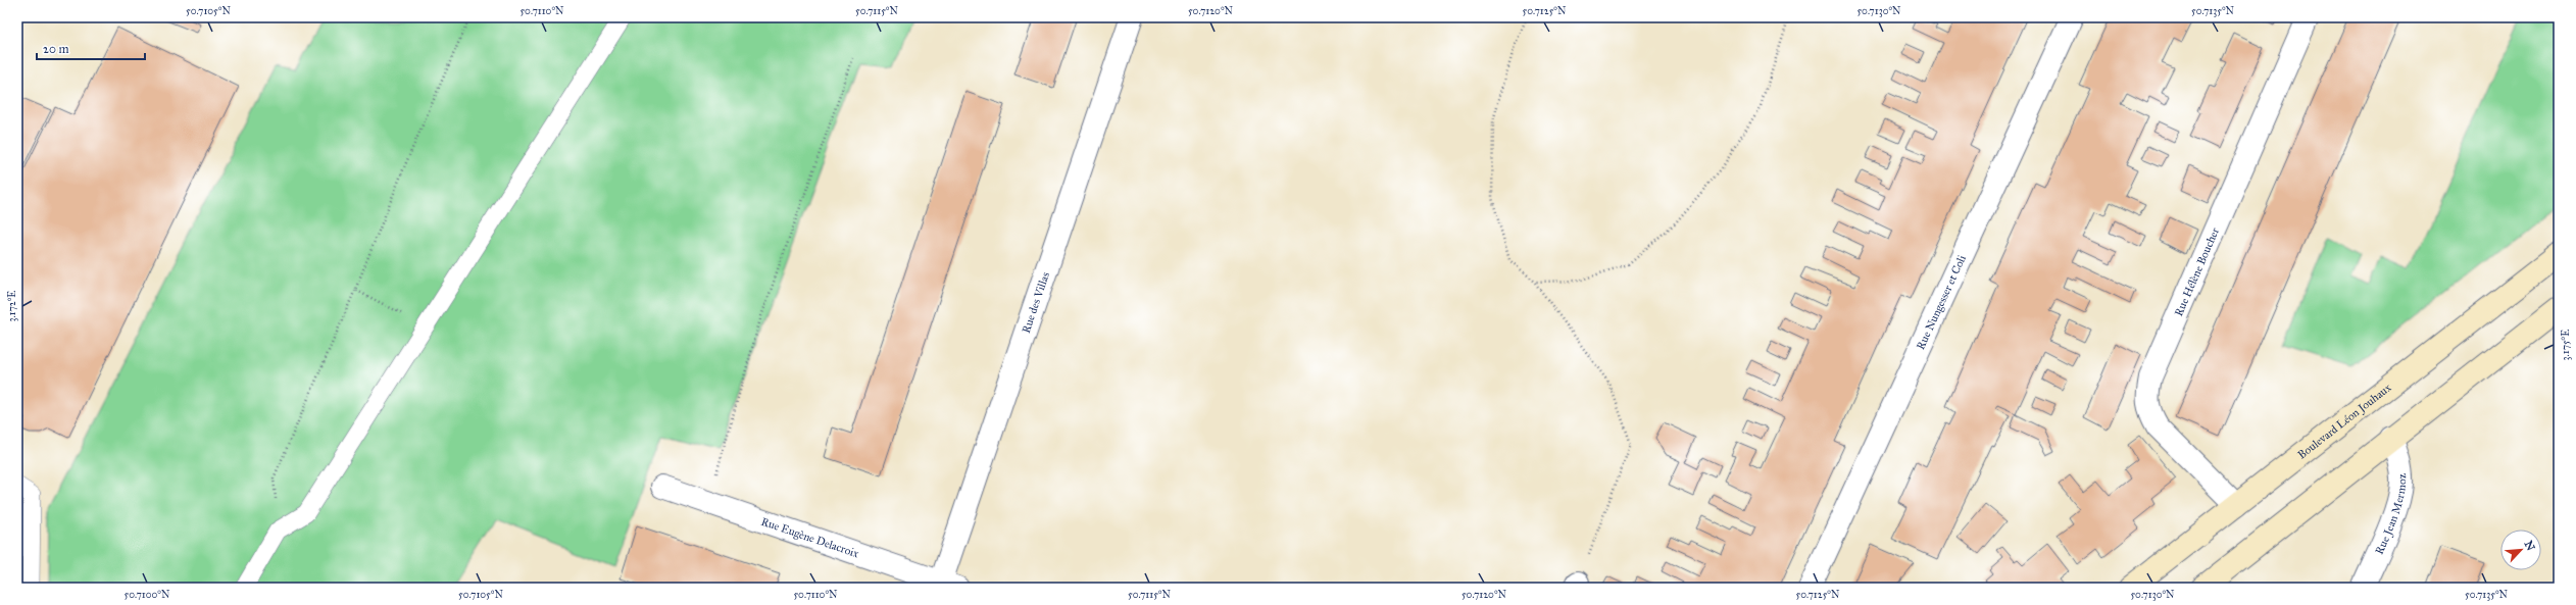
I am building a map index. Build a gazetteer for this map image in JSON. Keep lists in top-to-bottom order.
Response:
{
  "streets": {
    "main road": ["Boulevard Léon Jouhaux"],
    "street": [
      "Rue Hélène Boucher",
      "Rue des Villas",
      "Rue Nungesser et Coli",
      "Rue Jean Mermoz",
      "Rue Eugène Delacroix"
    ]
  },
  "crossings": [
    ["Rue Hélène Boucher", "Boulevard Léon Jouhaux"],
    ["Rue des Villas", "Rue Eugène Delacroix"]
  ],
  "scale_bar": "20 m",
  "north": "top right",
  "coordinates": [
    "50.7105°N",
    "50.7110°N",
    "50.7115°N",
    "50.7120°N",
    "50.7125°N",
    "50.7130°N",
    "50.7135°N",
    "3.172°E",
    "3.175°E",
    "50.7100°N"
  ]
}
